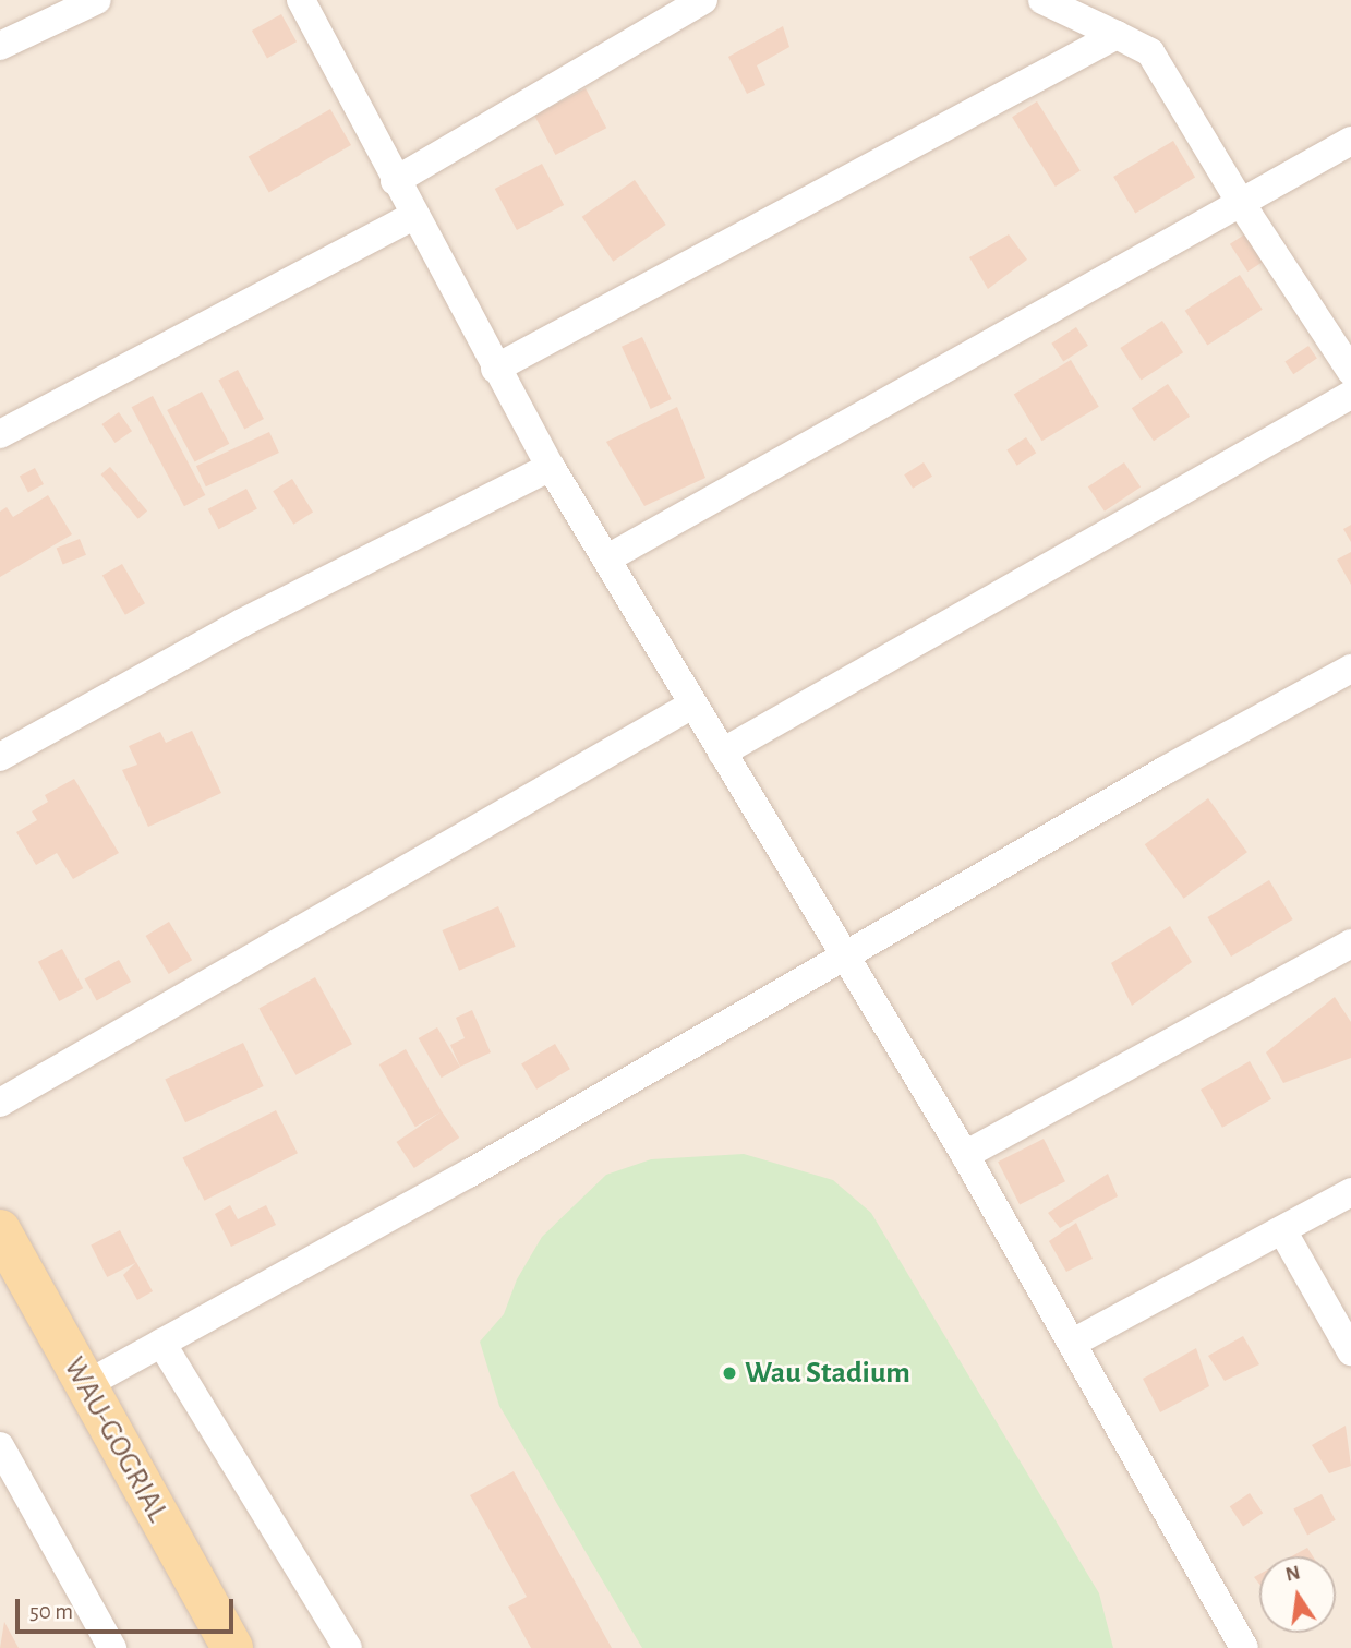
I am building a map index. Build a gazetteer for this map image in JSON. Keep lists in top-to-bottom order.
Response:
{
  "streets": {
    "main road": ["WAU-GOGRIAL"]
  },
  "places": ["Wau Stadium"],
  "scale_bar": "50 m",
  "north": "top"
}
